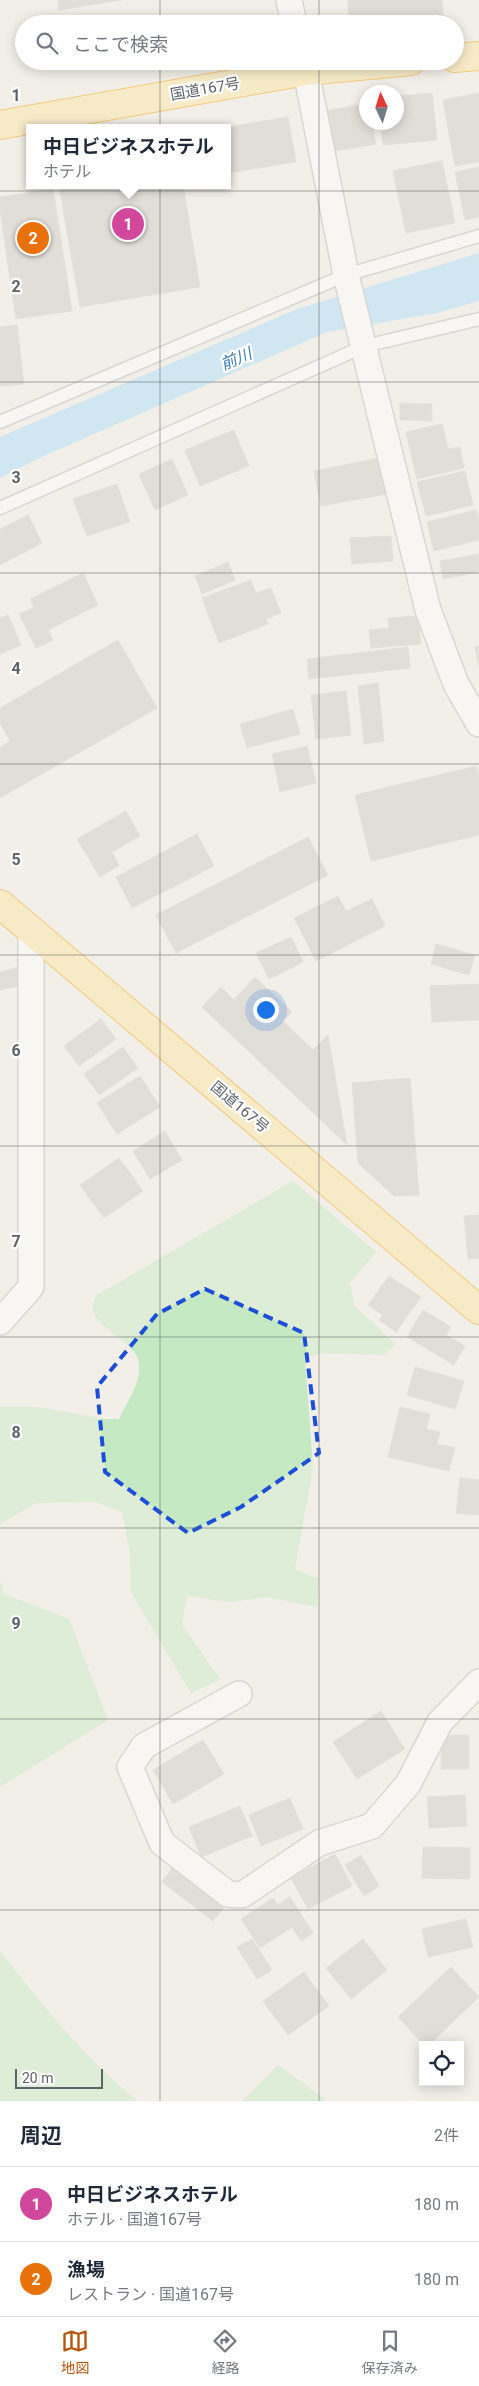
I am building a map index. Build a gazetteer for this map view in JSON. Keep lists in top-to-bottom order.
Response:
{
  "streets": {
    "highway": ["国道167号"]
  },
  "water": ["前川"],
  "scale_bar": "20 m",
  "north": "top",
  "page": {
    "search": "ここで検索",
    "popup": ["中日ビジネスホテル", "ホテル"],
    "pins": ["1", "2"],
    "scale": "20 m",
    "heading": ["周辺", "2件"],
    "list": [
      {
        "mark": "1",
        "name": "中日ビジネスホテル",
        "note": "ホテル · 国道167号",
        "value": "180 m"
      },
      {
        "mark": "2",
        "name": "漁場",
        "note": "レストラン · 国道167号",
        "value": "180 m"
      }
    ],
    "nav": ["地図", "経路", "保存済み"]
  },
  "grid": {
    "rows": [
      "1",
      "2",
      "3",
      "4",
      "5",
      "6",
      "7",
      "8",
      "9"
    ]
  }
}
